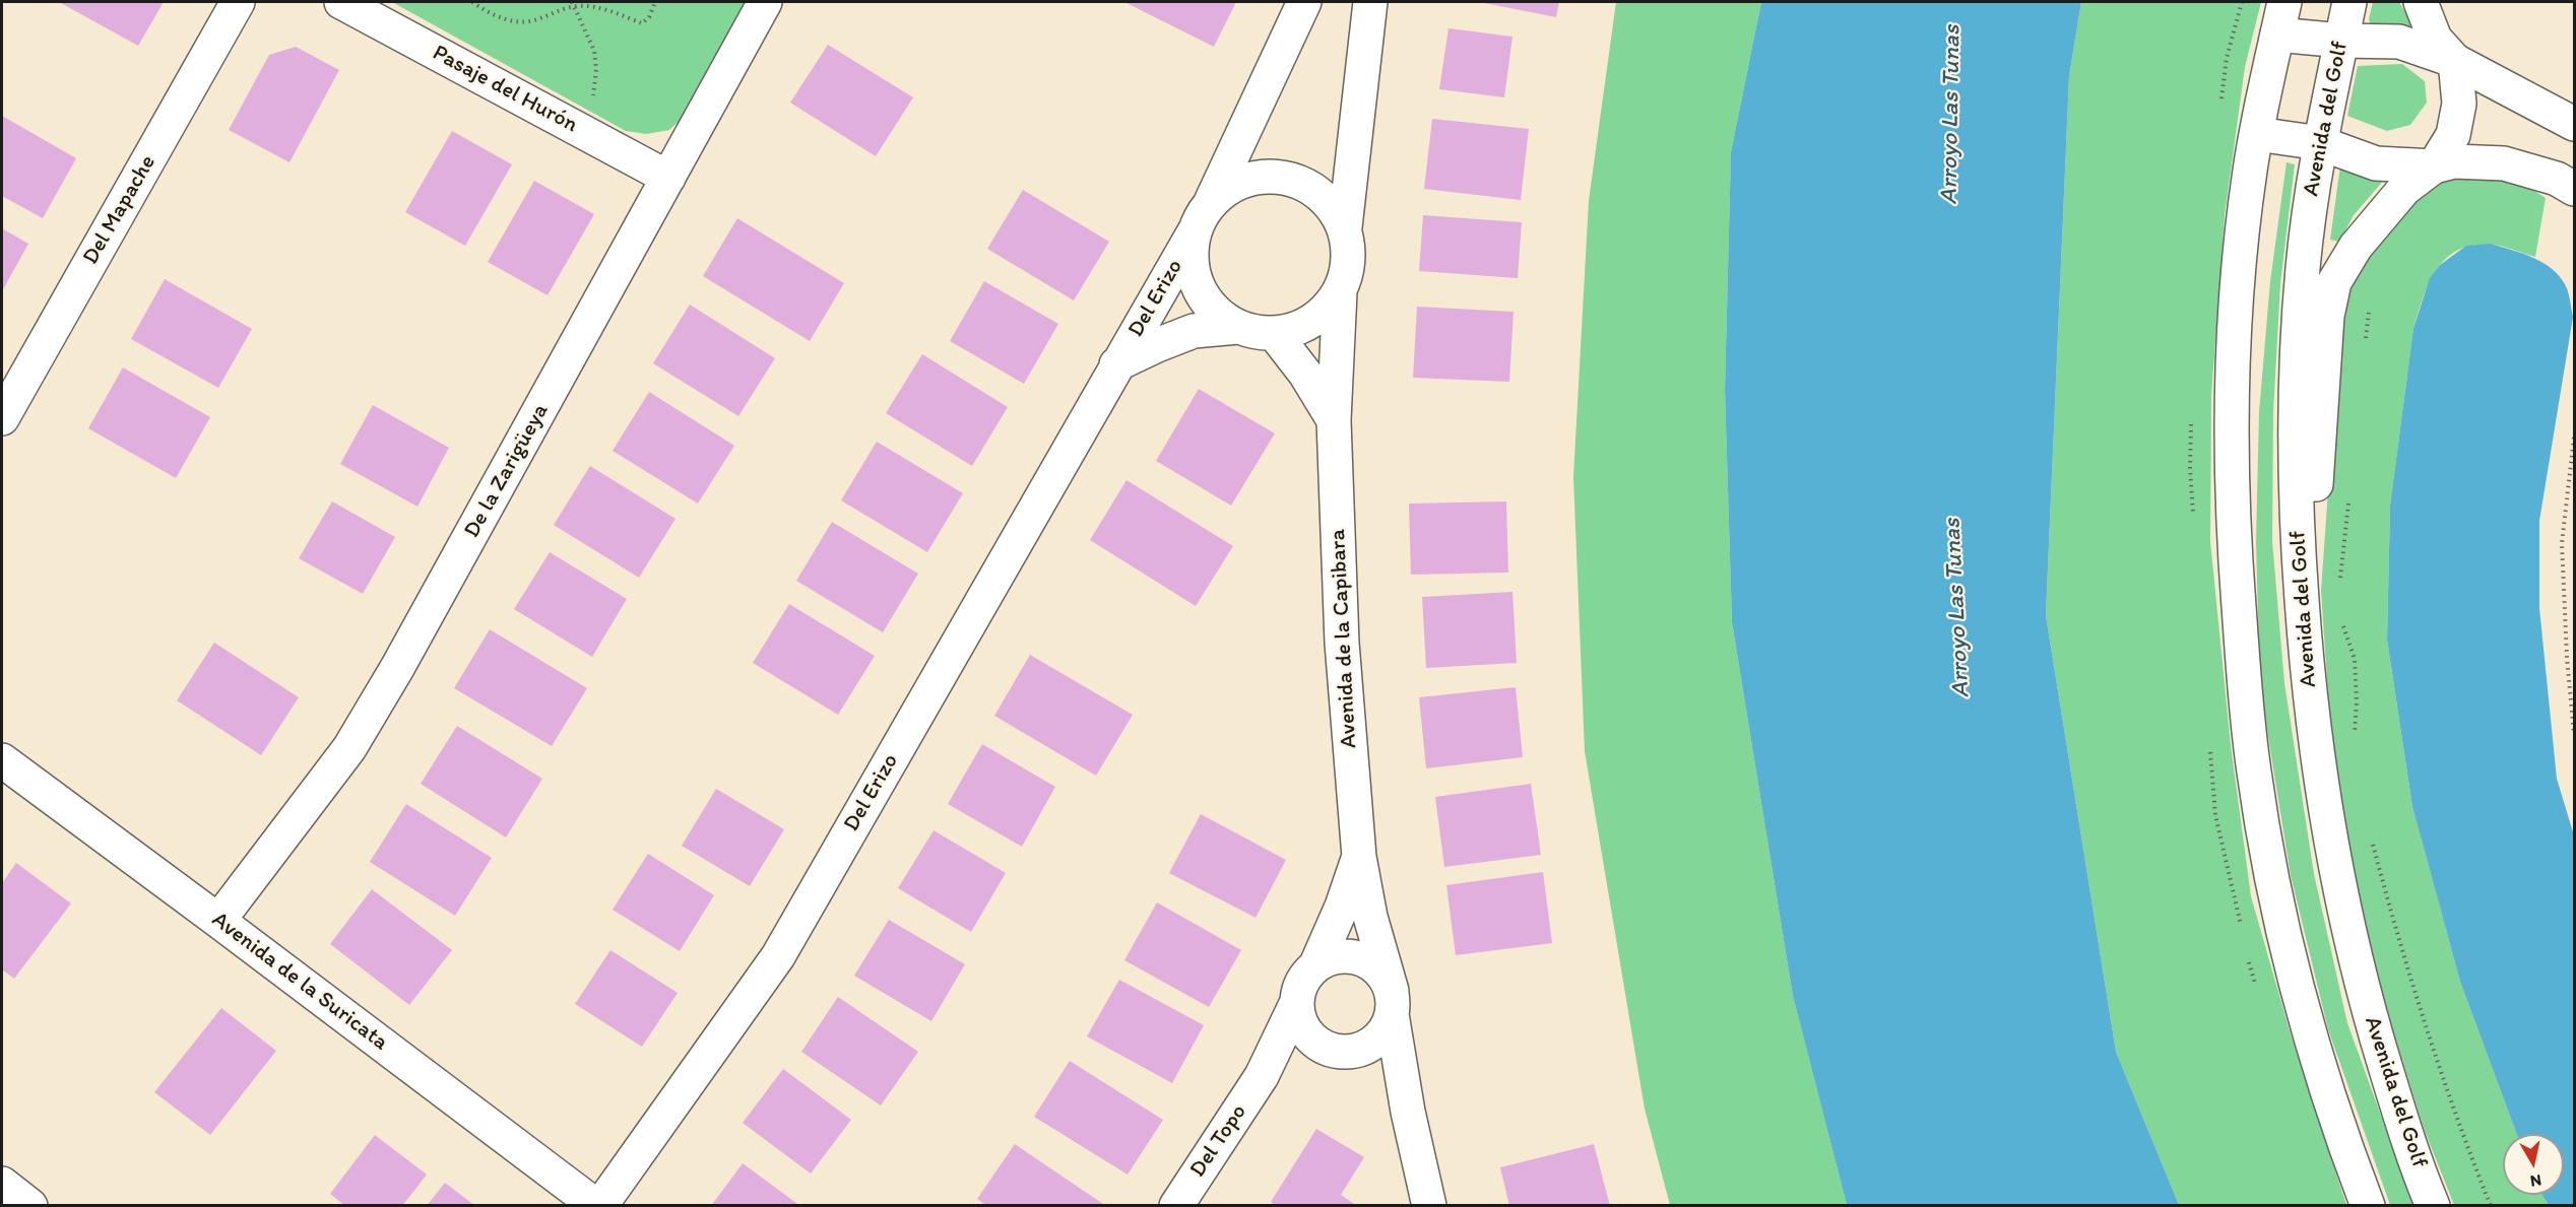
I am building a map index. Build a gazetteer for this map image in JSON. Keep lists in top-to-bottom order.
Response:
{
  "streets": {
    "street": [
      "Pasaje del Hurón",
      "Avenida del Golf",
      "Del Mapache",
      "Del Erizo",
      "De la Zarigüeya",
      "Avenida de la Capibara",
      "Avenida de la Suricata",
      "Del Topo"
    ]
  },
  "crossings": [
    ["Pasaje del Hurón", "De la Zarigüeya"],
    ["Del Erizo", "Avenida de la Capibara"],
    ["De la Zarigüeya", "Avenida de la Suricata"],
    ["Avenida de la Capibara", "Del Topo"]
  ],
  "water": ["Arroyo Las Tunas"],
  "north": "bottom"
}
